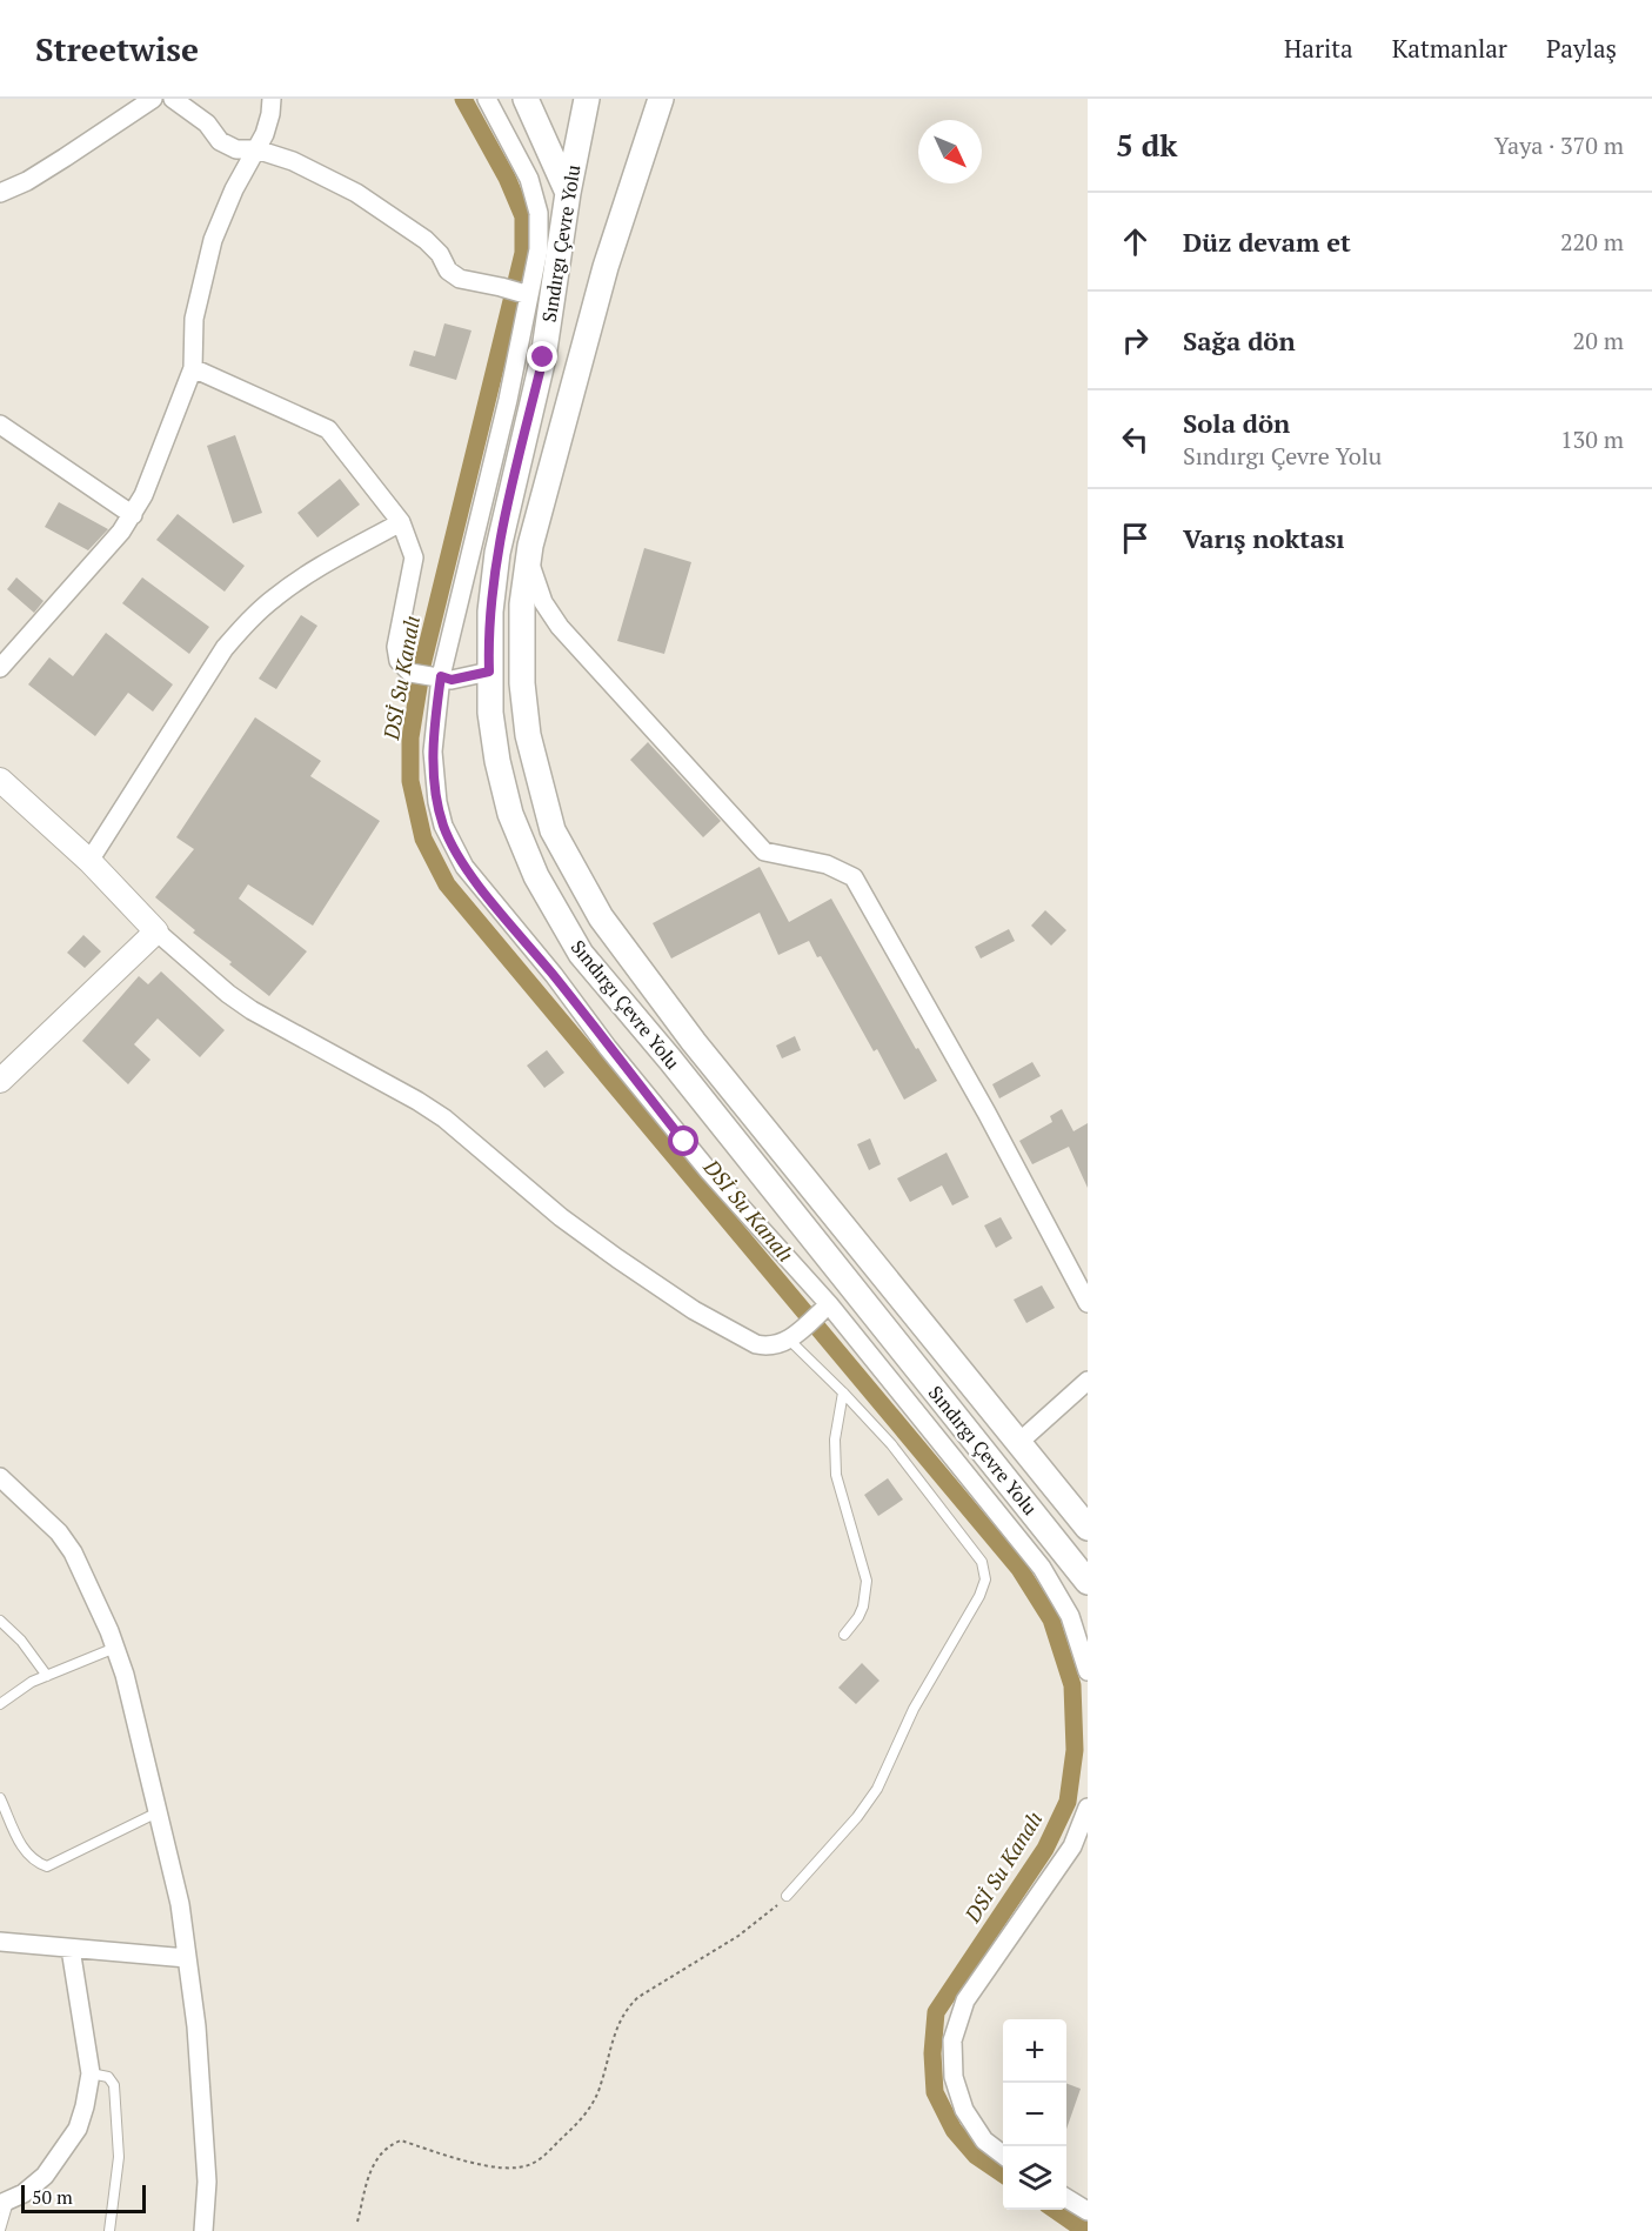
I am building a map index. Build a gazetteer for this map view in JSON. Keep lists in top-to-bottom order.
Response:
{
  "streets": {
    "main road": ["Sındırgı Çevre Yolu"]
  },
  "water": ["DSİ Su Kanalı"],
  "scale_bar": "50 m",
  "north": "bottom right",
  "page": {
    "header": "Streetwise",
    "nav": ["Harita", "Katmanlar", "Paylaş"],
    "heading": ["5 dk", "Yaya · 370 m"],
    "list": [
      ["Düz devam et", "220 m"],
      ["Sağa dön", "20 m"],
      ["Sola dön", "Sındırgı Çevre Yolu", "130 m"],
      "Varış noktası"
    ],
    "map_buttons": ["+", "−"],
    "scale": "50 m"
  }
}
